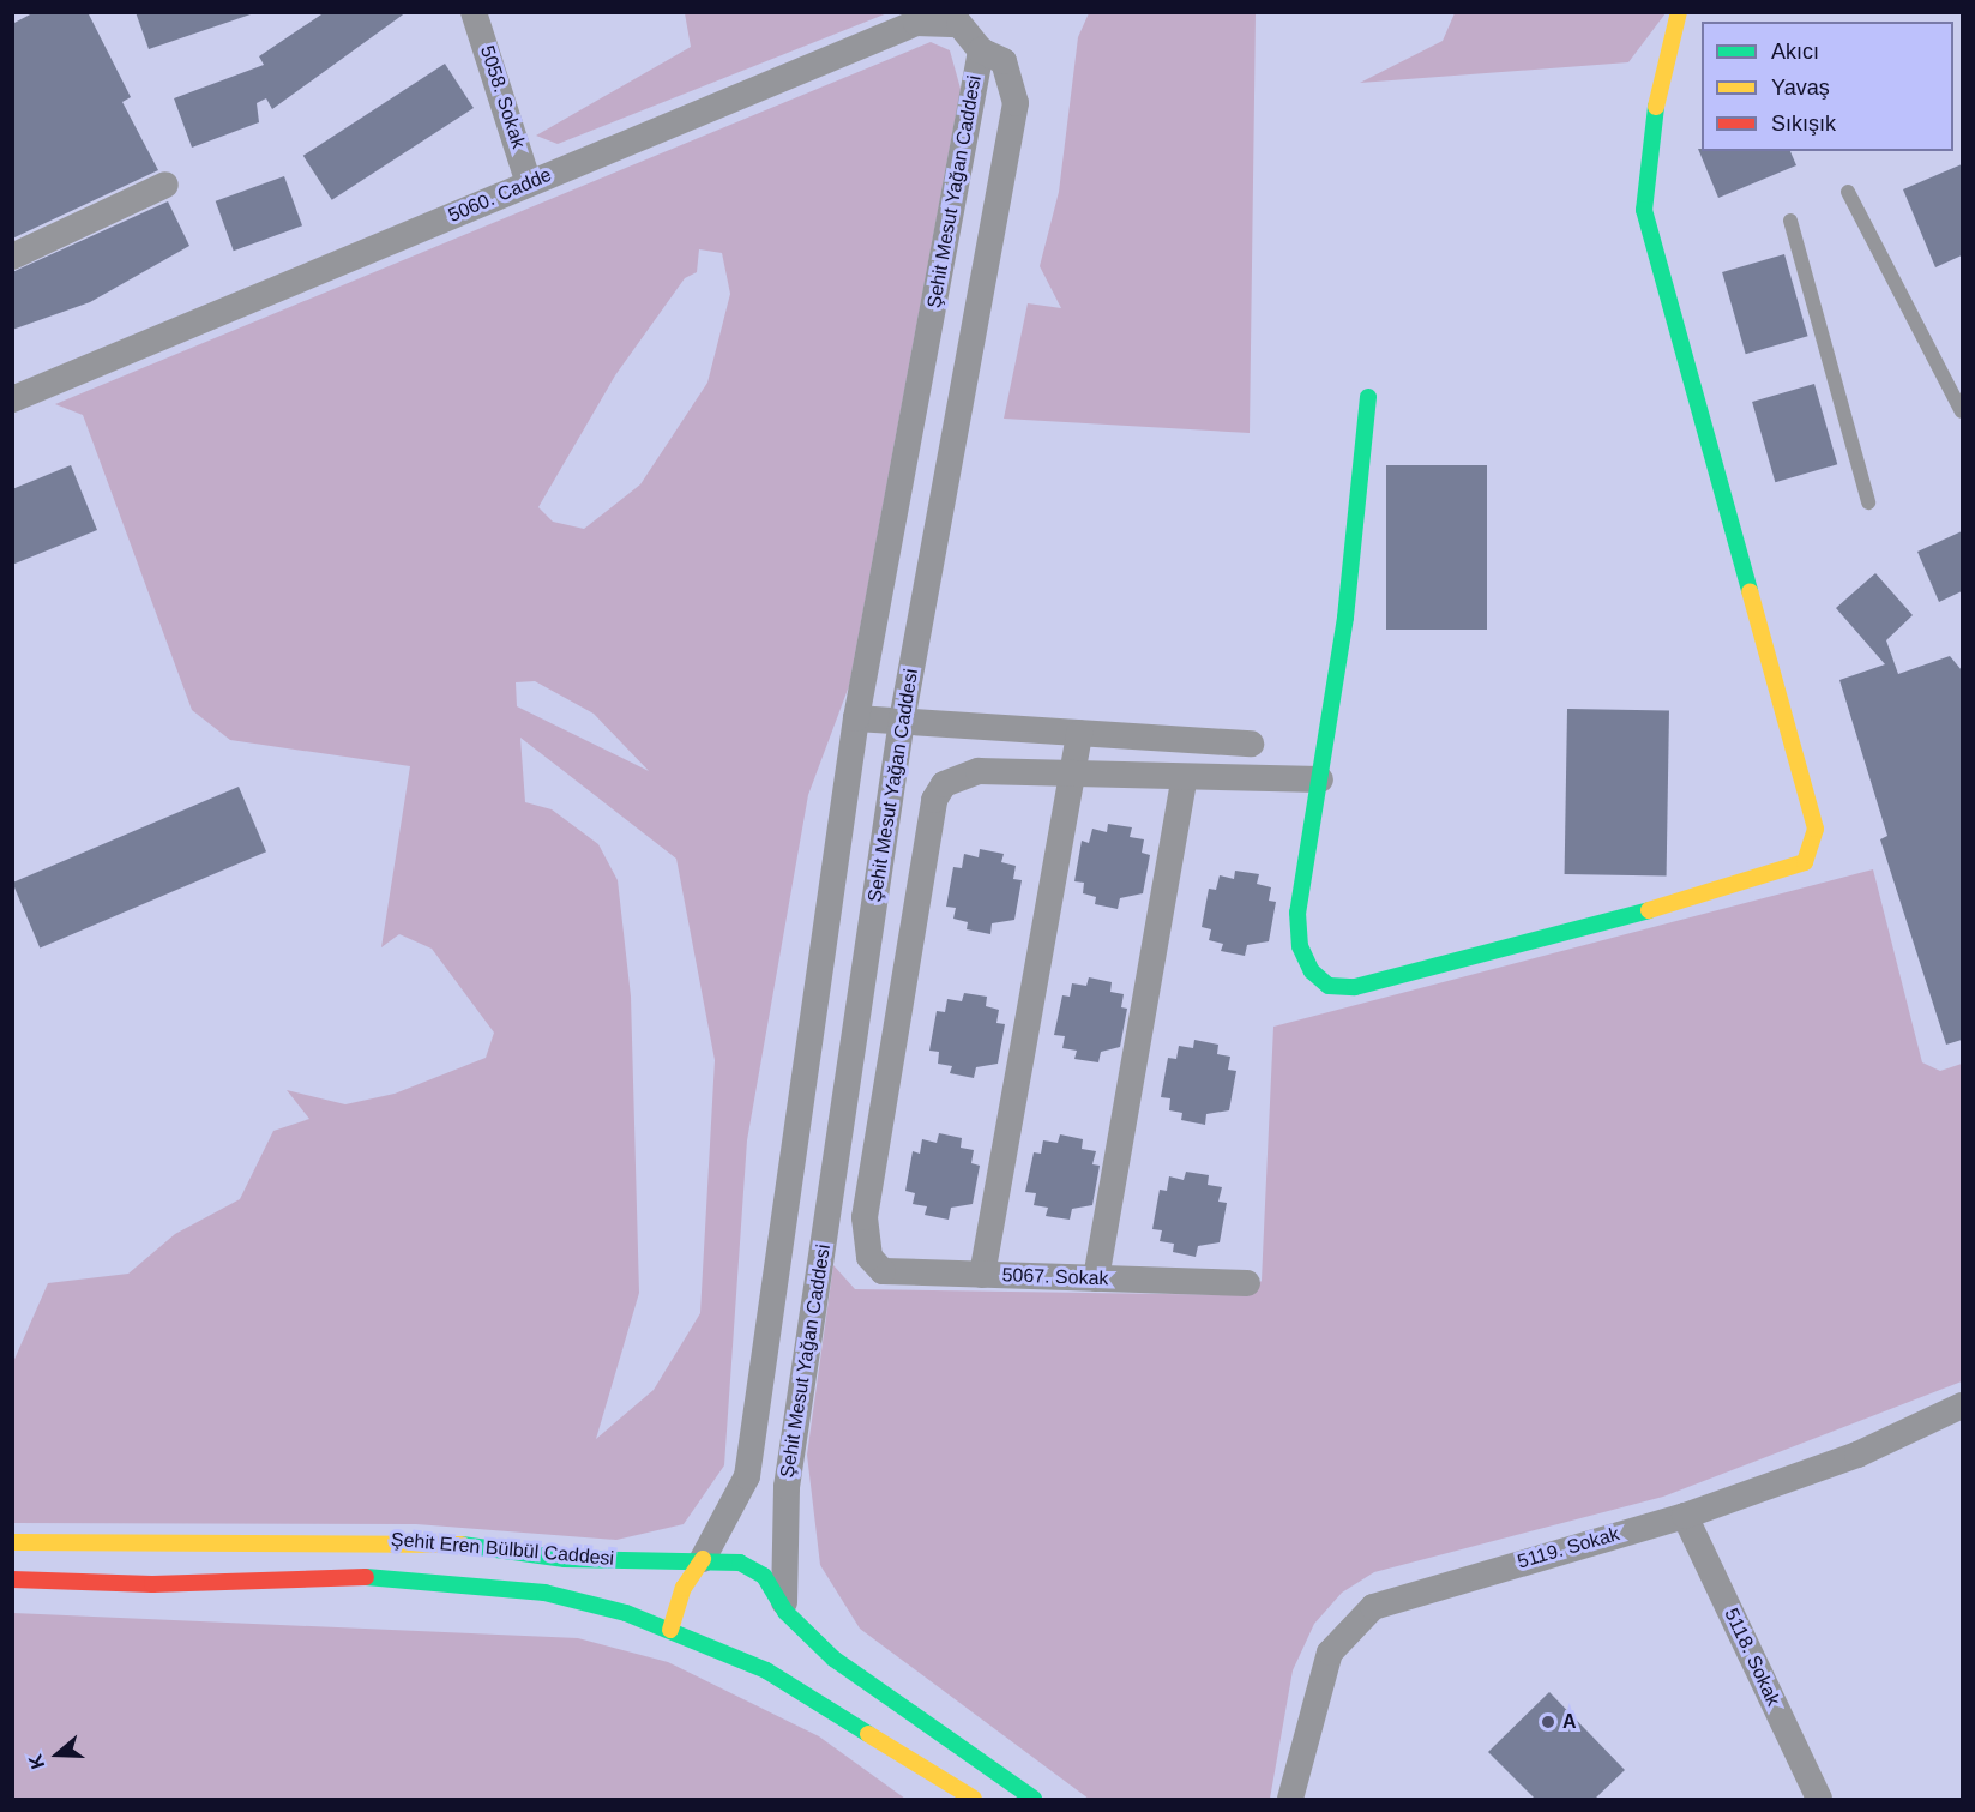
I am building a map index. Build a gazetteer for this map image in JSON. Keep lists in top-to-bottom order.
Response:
{
  "streets": {
    "street": [
      "5058. Sokak",
      "Şehit Mesut Yağan Caddesi",
      "5060. Cadde",
      "5067. Sokak",
      "5119. Sokak",
      "Şehit Eren Bülbül Caddesi",
      "5118. Sokak"
    ]
  },
  "crossings": [
    ["5058. Sokak", "5060. Cadde"],
    ["Şehit Mesut Yağan Caddesi", "5060. Cadde"],
    ["Şehit Mesut Yağan Caddesi", "Şehit Eren Bülbül Caddesi"],
    ["5119. Sokak", "5118. Sokak"]
  ],
  "places": ["A"],
  "legend": ["Akıcı", "Yavaş", "Sıkışık"],
  "north": "left"
}
